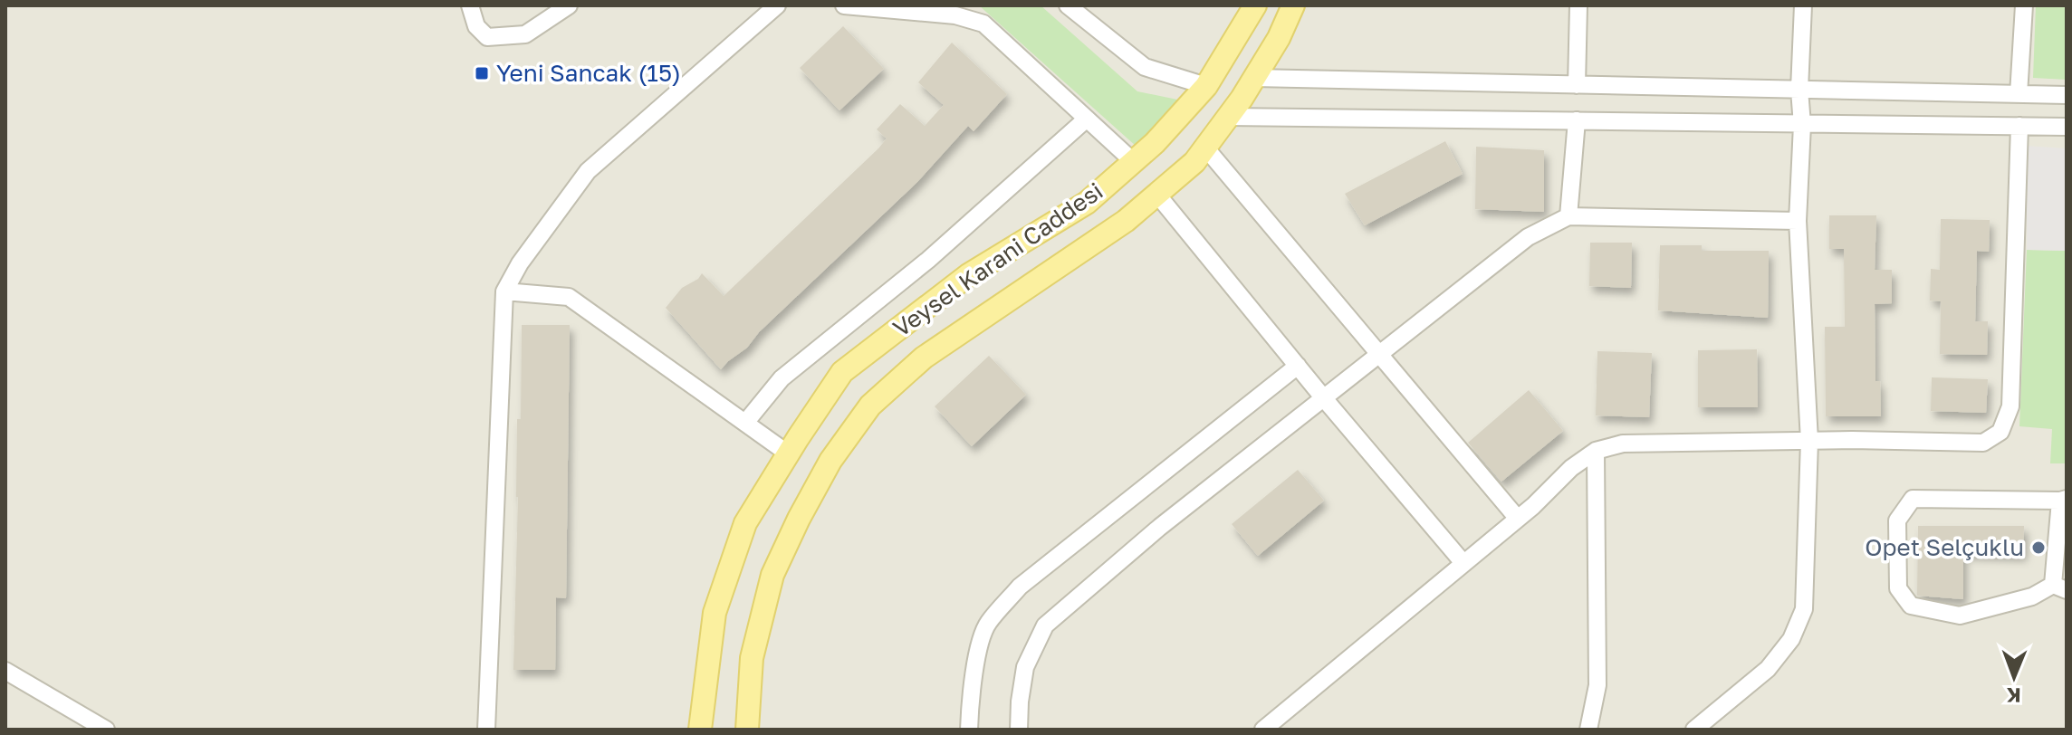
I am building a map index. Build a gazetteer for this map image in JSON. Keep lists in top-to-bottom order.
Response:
{
  "streets": {
    "main road": ["Veysel Karani Caddesi"]
  },
  "places": {
    "transit": ["Yeni Sancak (15)"],
    "other": ["Opet Selçuklu"]
  },
  "north": "bottom"
}
